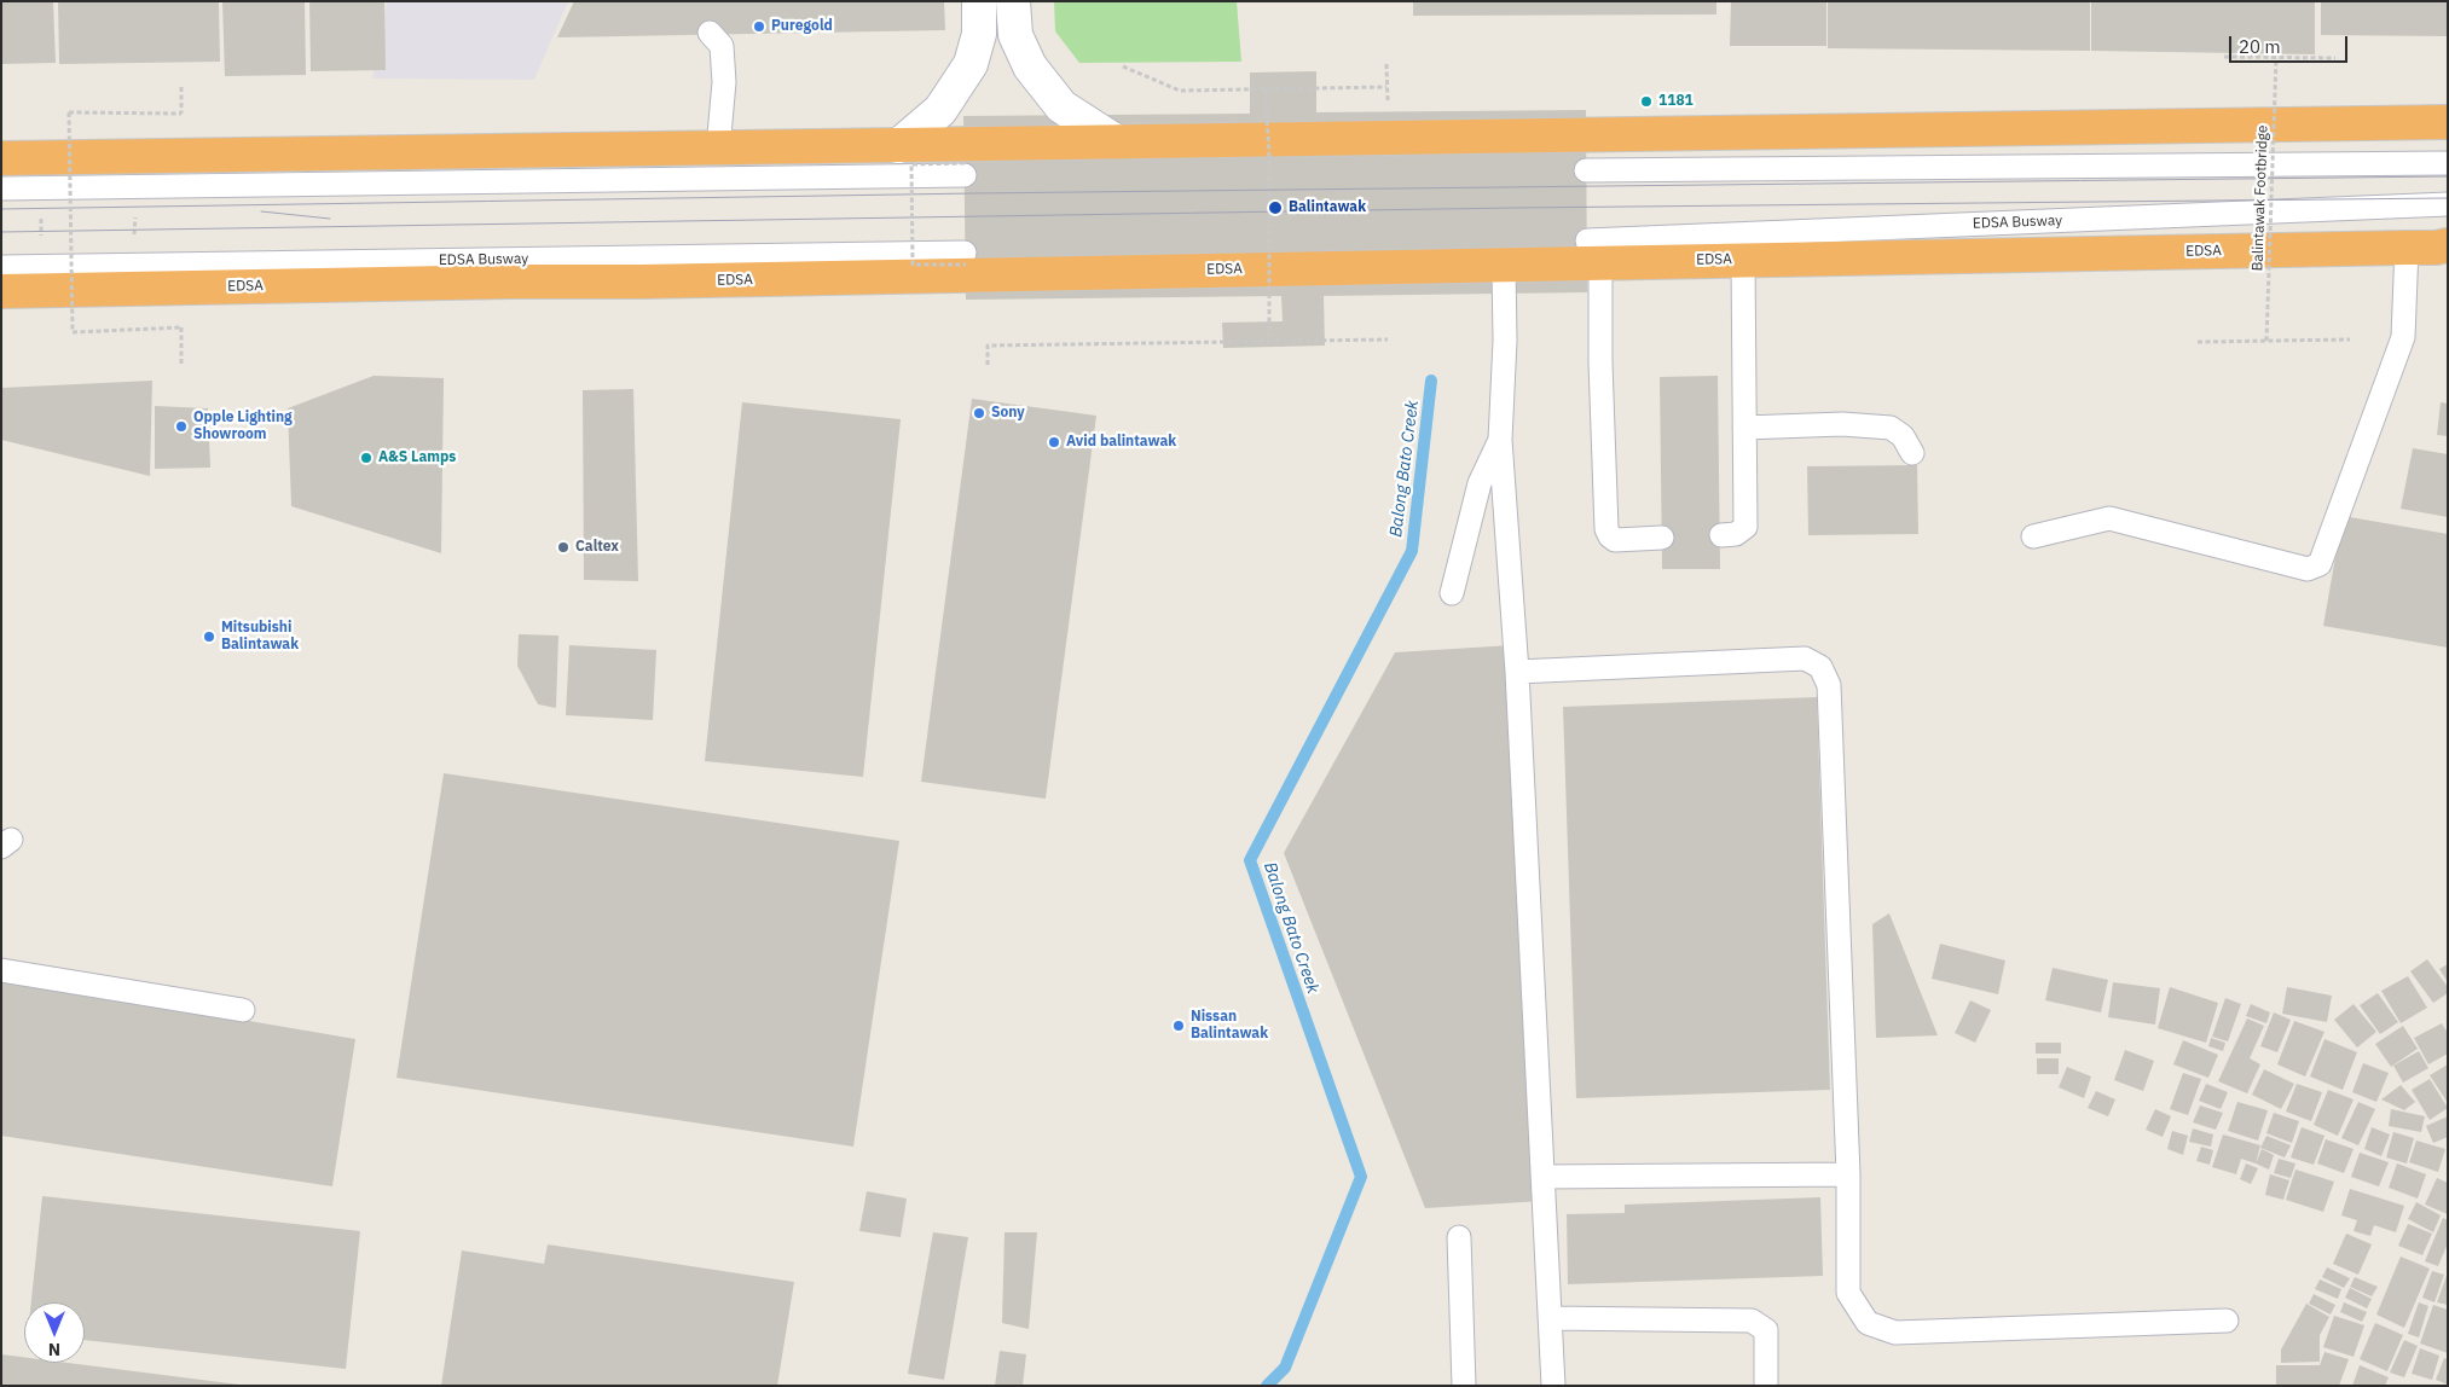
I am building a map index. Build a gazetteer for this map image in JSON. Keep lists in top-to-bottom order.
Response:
{
  "streets": {
    "highway": ["EDSA"],
    "lane": ["EDSA Busway"],
    "path": ["Balintawak Footbridge"]
  },
  "crossings": [
    ["EDSA Busway", "EDSA"]
  ],
  "water": ["Balong Bato Creek"],
  "places": [
    "Puregold",
    "1181",
    "Balintawak",
    "Sony",
    "Opple Lighting Showroom",
    "Avid balintawak",
    "A&S Lamps",
    "Caltex",
    "Mitsubishi Balintawak",
    "Nissan Balintawak"
  ],
  "scale_bar": "20 m",
  "north": "bottom"
}
